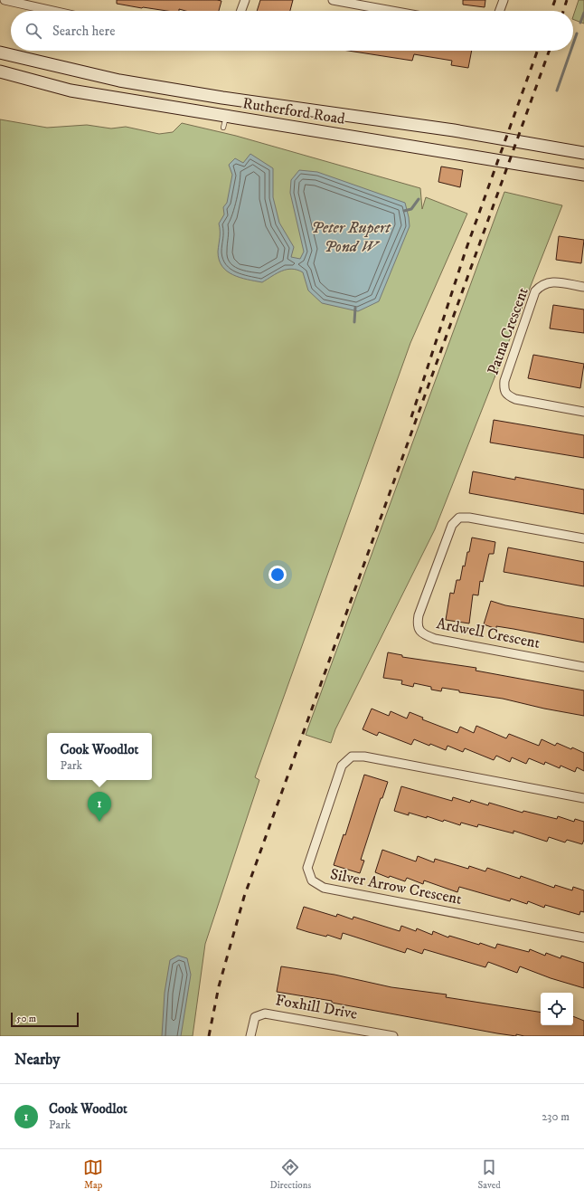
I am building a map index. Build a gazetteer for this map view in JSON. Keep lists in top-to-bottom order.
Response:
{
  "streets": {
    "main road": ["Rutherford Road"],
    "street": [
      "Patna Crescent",
      "Ardwell Crescent",
      "Silver Arrow Crescent",
      "Foxhill Drive"
    ]
  },
  "water": ["Peter Rupert Pond W"],
  "scale_bar": "50 m",
  "page": {
    "search": "Search here",
    "popup": ["Cook Woodlot", "Park"],
    "pins": "1",
    "scale": "50 m",
    "heading": "Nearby",
    "list": [
      {
        "mark": "1",
        "name": "Cook Woodlot",
        "note": "Park",
        "value": "230 m"
      }
    ],
    "nav": ["Map", "Directions", "Saved"]
  }
}
